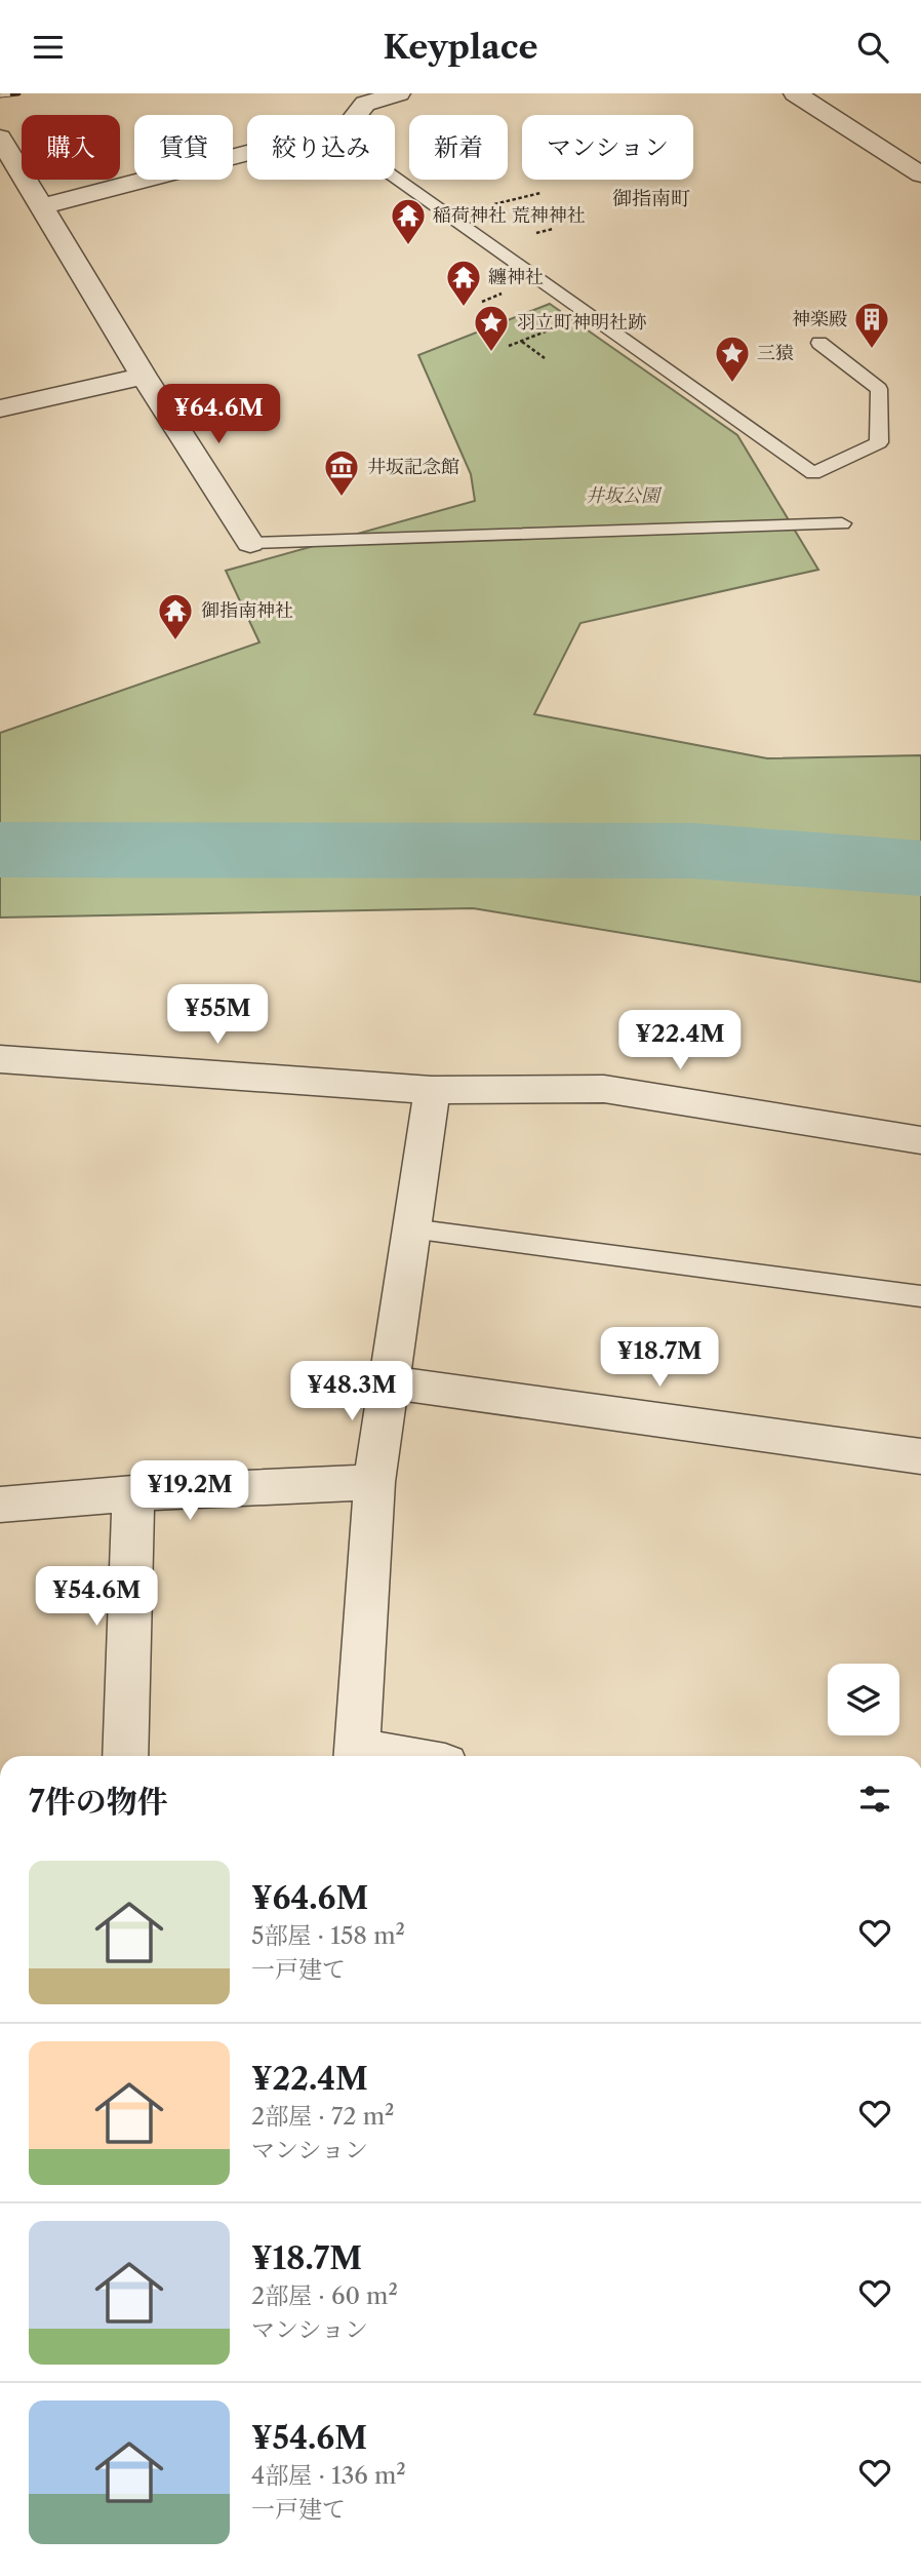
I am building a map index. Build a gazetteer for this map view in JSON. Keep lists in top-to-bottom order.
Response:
{
  "districts": ["御指南町"],
  "parks": ["井坂公園"],
  "places": {
    "temple": ["稲荷神社 荒神神社", "纏神社", "御指南神社"],
    "building": ["神楽殿"],
    "place": ["羽立町神明社跡", "三猿"],
    "museum": ["井坂記念館"]
  },
  "page": {
    "header": "Keyplace",
    "chip": [
      "購入",
      "賃貸",
      "絞り込み",
      "新着",
      "マンション"
    ],
    "price": [
      "¥64.6M",
      "¥55M",
      "¥22.4M",
      "¥18.7M",
      "¥48.3M",
      "¥19.2M",
      "¥54.6M"
    ],
    "heading": "7件の物件",
    "list": [
      {
        "name": "¥64.6M",
        "note": "5部屋 · 158 m² · 一戸建て"
      },
      {
        "name": "¥22.4M",
        "note": "2部屋 · 72 m² · マンション"
      },
      {
        "name": "¥18.7M",
        "note": "2部屋 · 60 m² · マンション"
      },
      {
        "name": "¥54.6M",
        "note": "4部屋 · 136 m² · 一戸建て"
      }
    ]
  }
}
